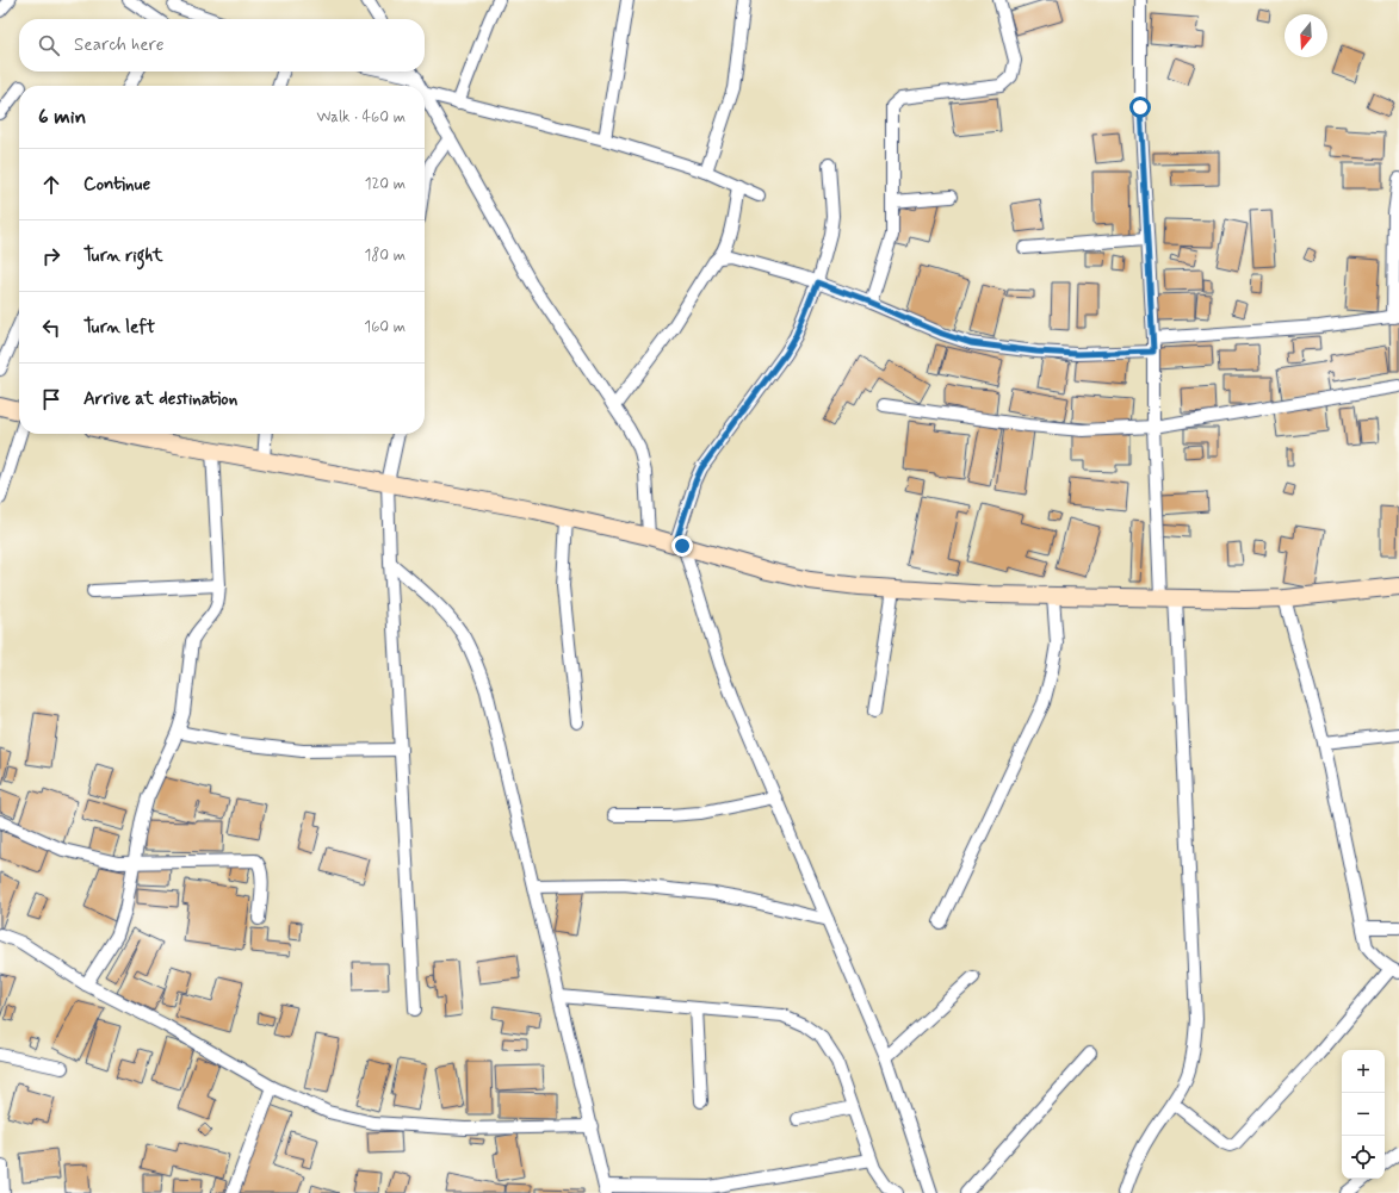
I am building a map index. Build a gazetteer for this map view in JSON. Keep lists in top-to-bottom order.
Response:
{
  "north": "bottom",
  "page": {
    "search": "Search here",
    "heading": ["6 min", "Walk · 460 m"],
    "list": [
      ["Continue", "120 m"],
      ["Turn right", "180 m"],
      ["Turn left", "160 m"],
      "Arrive at destination"
    ],
    "map_buttons": ["+", "−"]
  }
}
